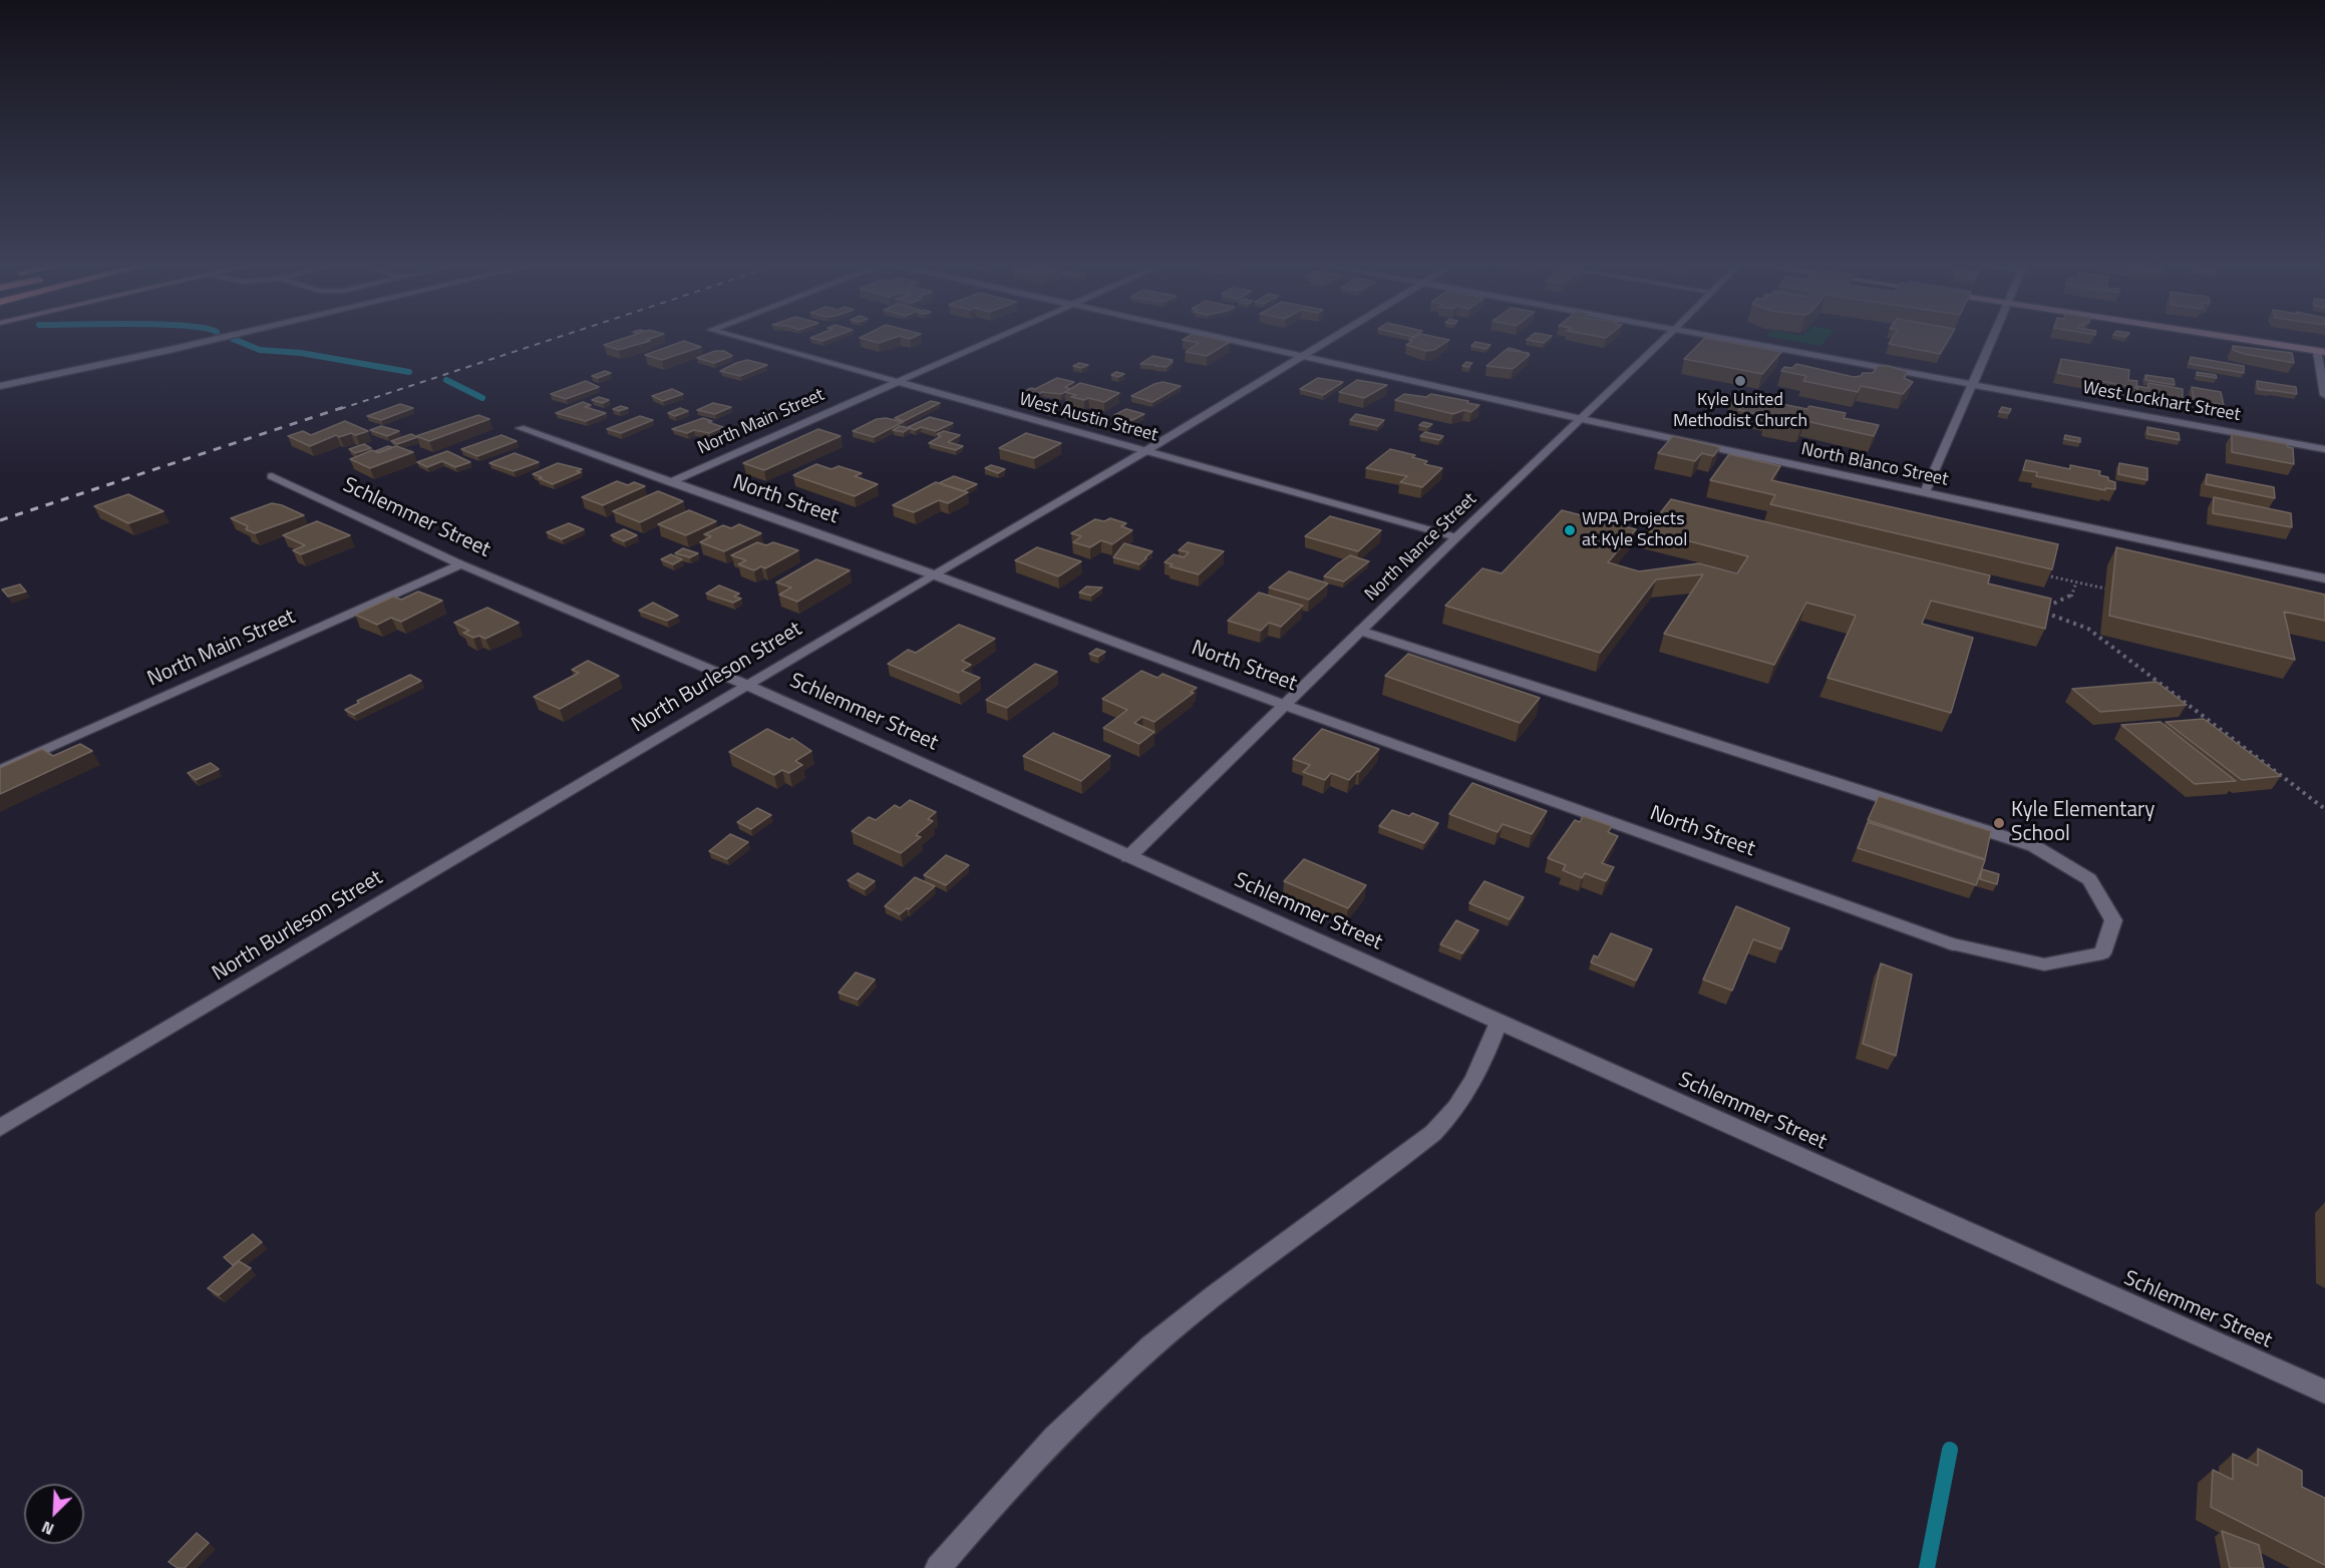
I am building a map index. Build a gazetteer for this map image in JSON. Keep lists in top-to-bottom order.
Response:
{
  "streets": {
    "street": [
      "West Lockhart Street",
      "West Austin Street",
      "North Main Street",
      "North Blanco Street",
      "North Street",
      "Schlemmer Street",
      "North Nance Street",
      "North Burleson Street"
    ]
  },
  "crossings": [
    ["West Austin Street", "North Main Street"],
    ["West Austin Street", "North Nance Street"],
    ["West Austin Street", "North Burleson Street"],
    ["North Main Street", "North Street"],
    ["North Main Street", "Schlemmer Street"],
    ["North Blanco Street", "North Nance Street"],
    ["North Blanco Street", "North Burleson Street"],
    ["North Street", "North Nance Street"],
    ["North Street", "North Burleson Street"],
    ["Schlemmer Street", "North Nance Street"],
    ["Schlemmer Street", "North Burleson Street"]
  ],
  "places": ["Kyle United Methodist Church", "WPA Projects at Kyle School", "Kyle Elementary School"],
  "north": "bottom left"
}
